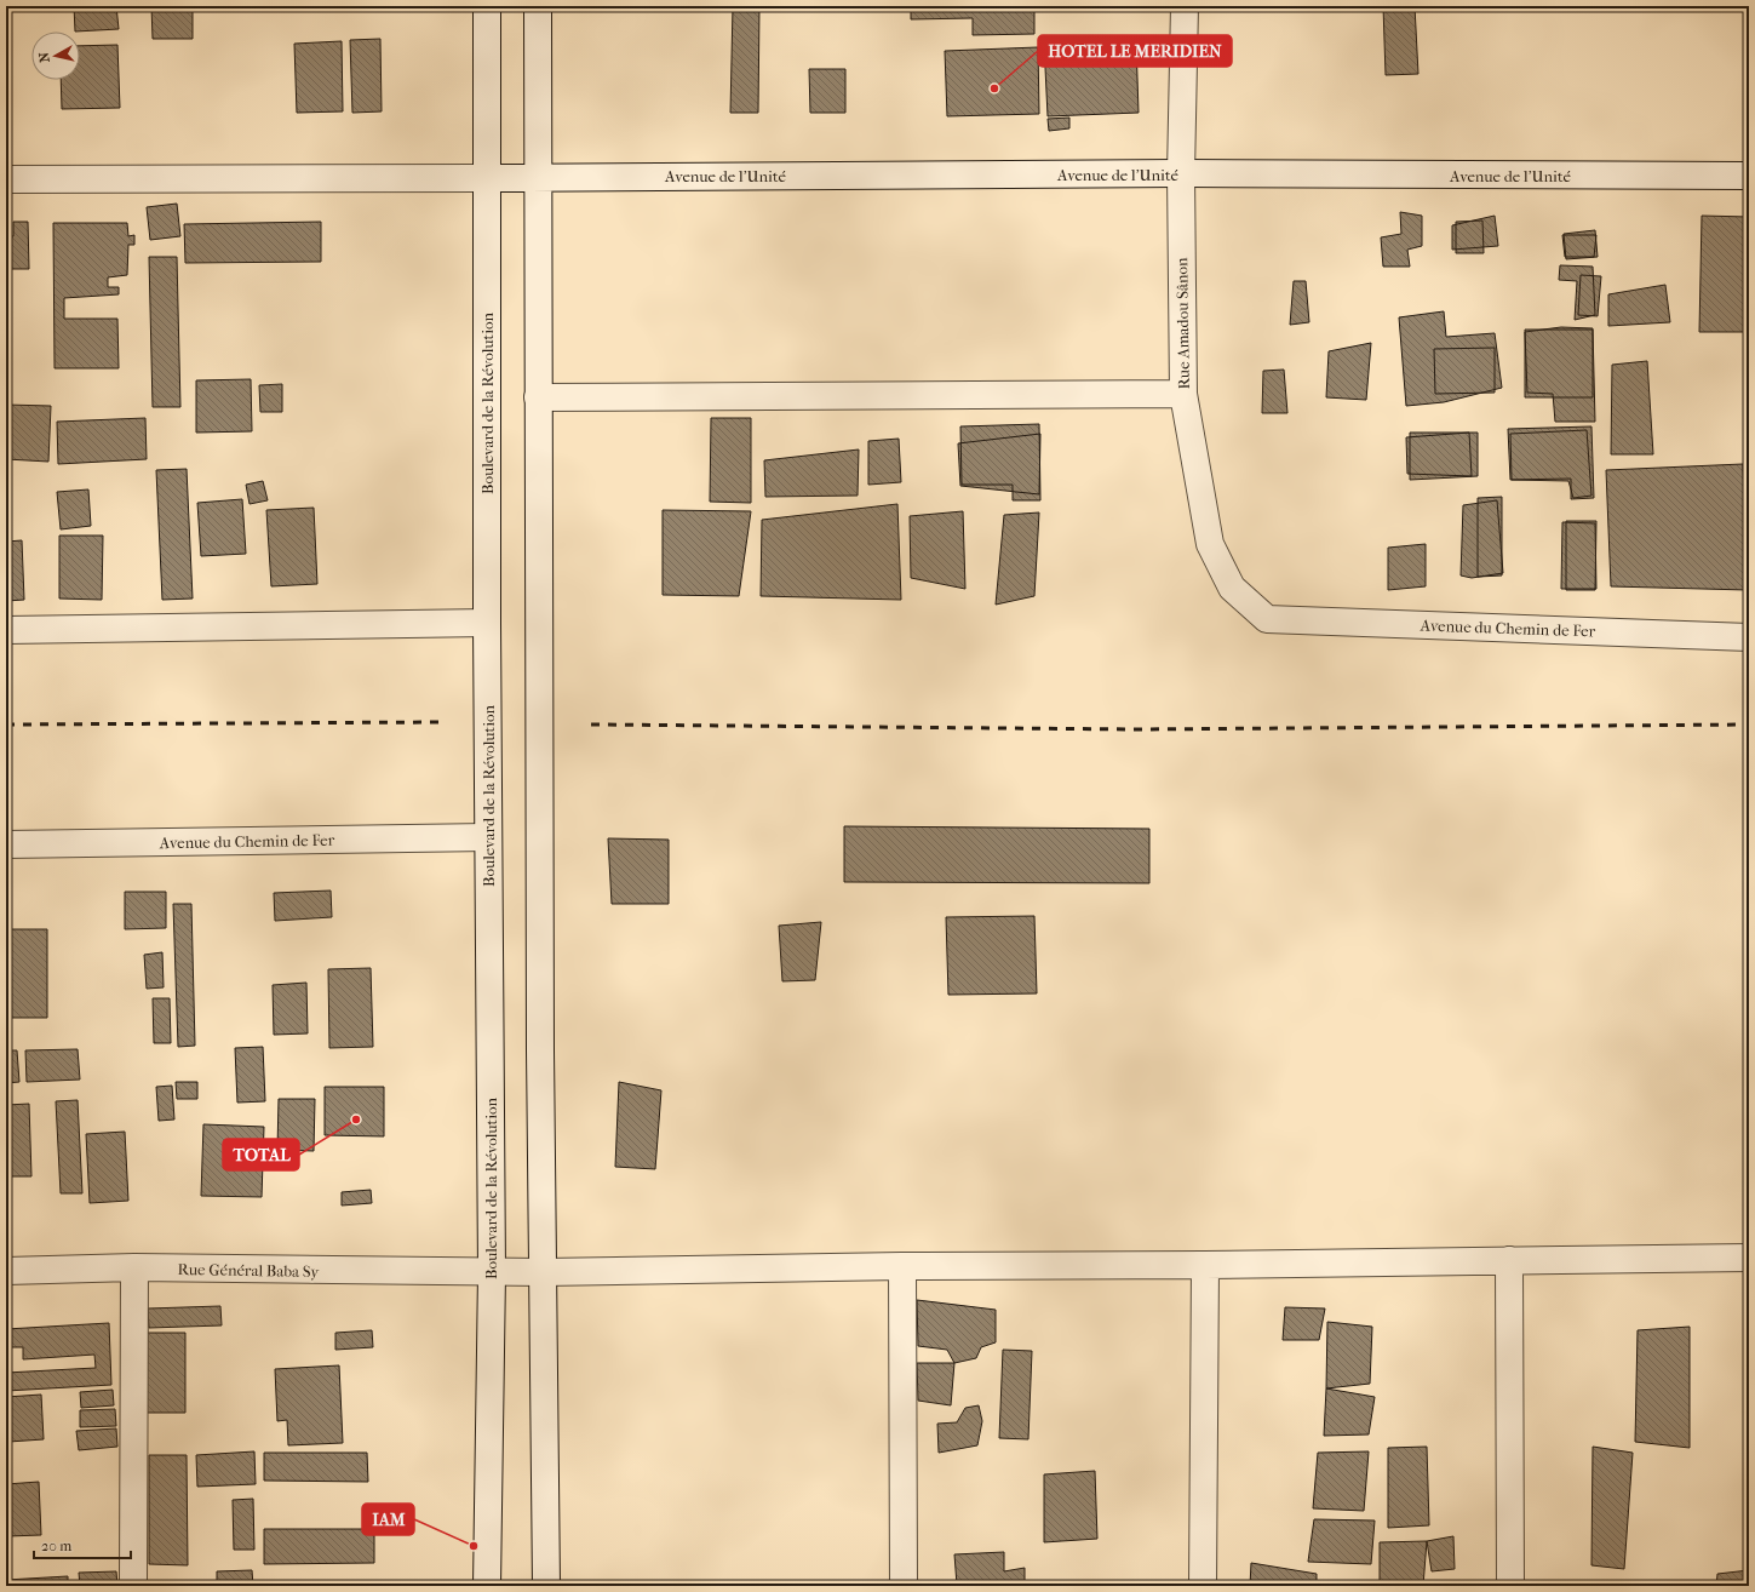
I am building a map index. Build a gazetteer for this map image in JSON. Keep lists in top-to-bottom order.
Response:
{
  "streets": {
    "street": [
      "Avenue de l'Unité",
      "Rue Amadou Sânon",
      "Boulevard de la Révolution",
      "Avenue du Chemin de Fer",
      "Rue Général Baba Sy"
    ]
  },
  "crossings": [
    ["Avenue de l'Unité", "Rue Amadou Sânon"],
    ["Avenue de l'Unité", "Boulevard de la Révolution"],
    ["Rue Amadou Sânon", "Avenue du Chemin de Fer"],
    ["Boulevard de la Révolution", "Avenue du Chemin de Fer"],
    ["Boulevard de la Révolution", "Rue Général Baba Sy"]
  ],
  "places": ["HOTEL LE MERIDIEN", "TOTAL", "IAM"],
  "scale_bar": "20 m",
  "north": "left"
}
